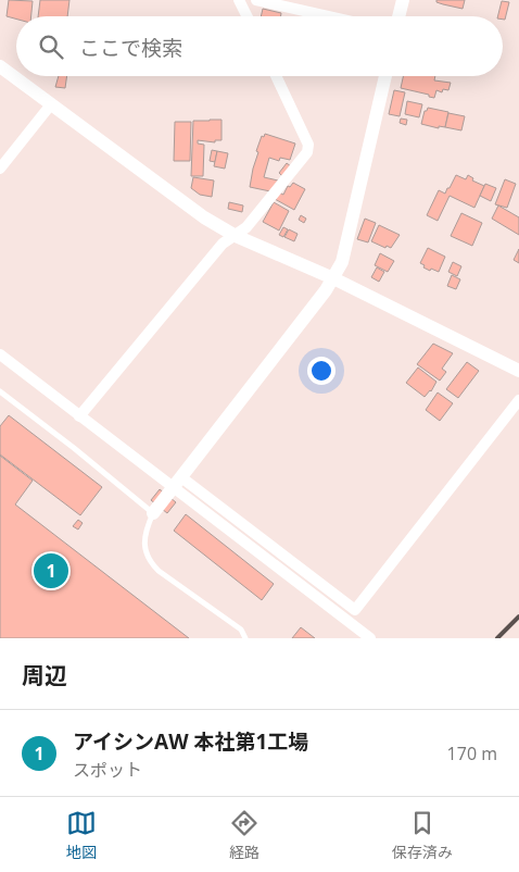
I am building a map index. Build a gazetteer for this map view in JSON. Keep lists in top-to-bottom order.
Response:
{
  "page": {
    "search": "ここで検索",
    "pins": "1",
    "heading": "周辺",
    "list": [
      {
        "mark": "1",
        "name": "アイシンAW 本社第1工場",
        "note": "スポット",
        "value": "170 m"
      }
    ],
    "nav": ["地図", "経路", "保存済み"]
  }
}
